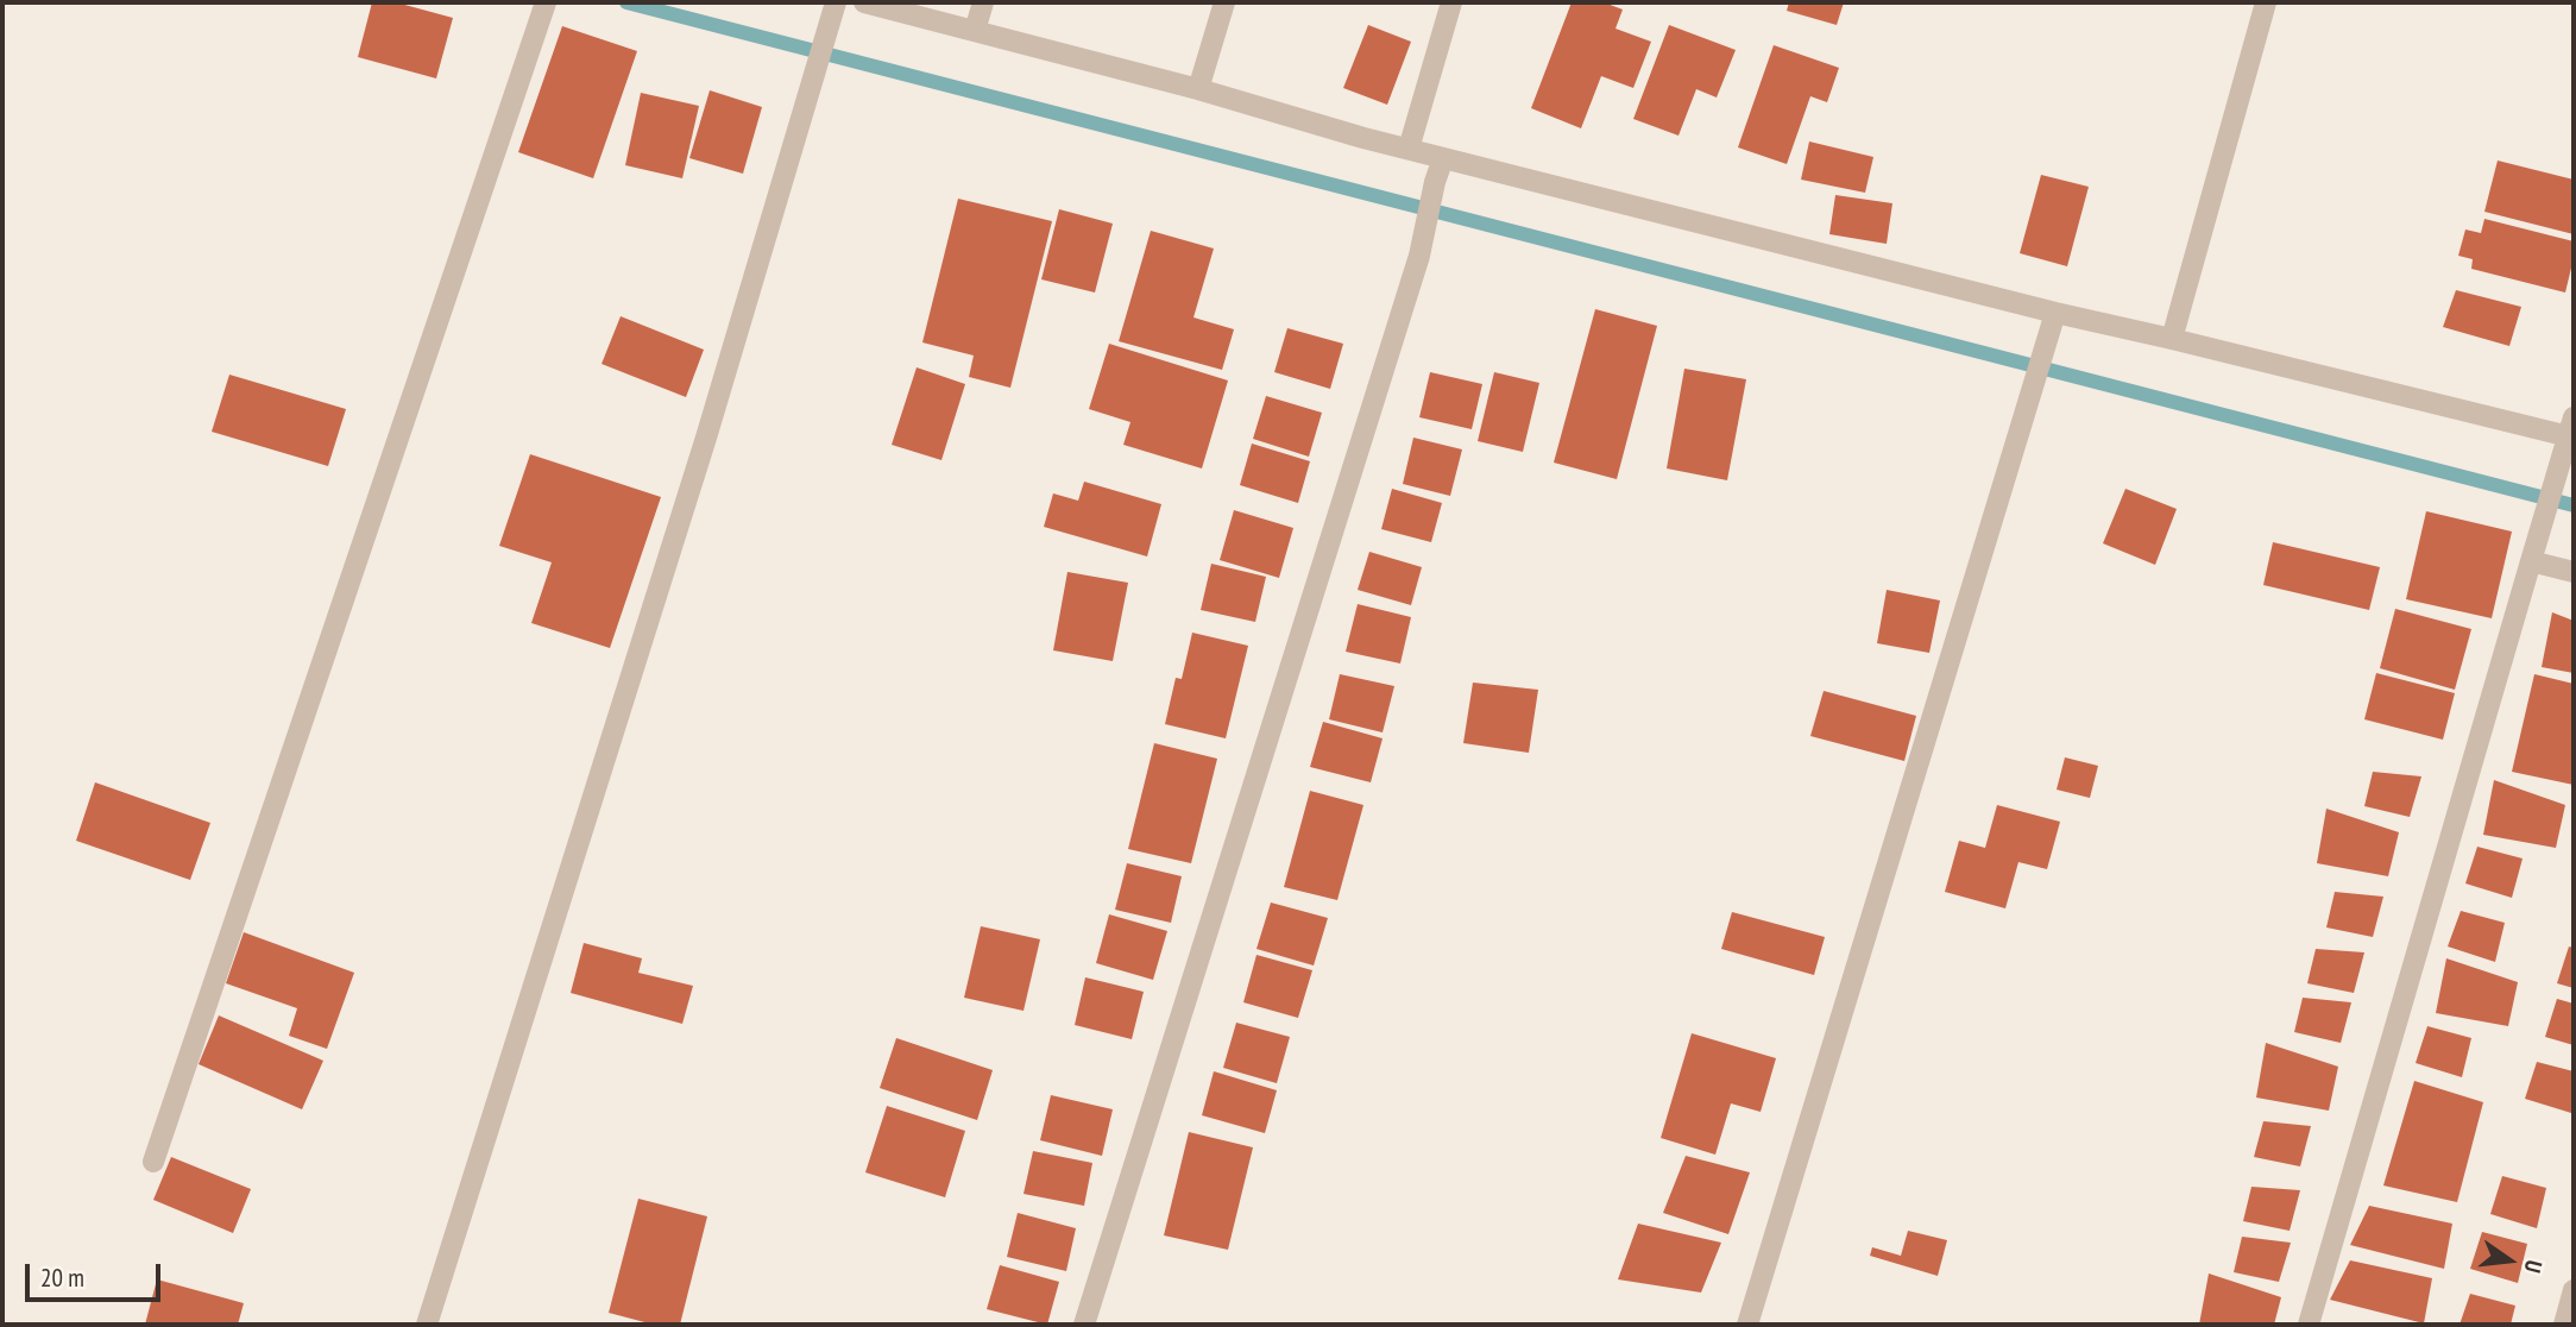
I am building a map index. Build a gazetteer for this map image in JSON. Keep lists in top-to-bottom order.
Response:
{
  "scale_bar": "20 m",
  "north": "right"
}
